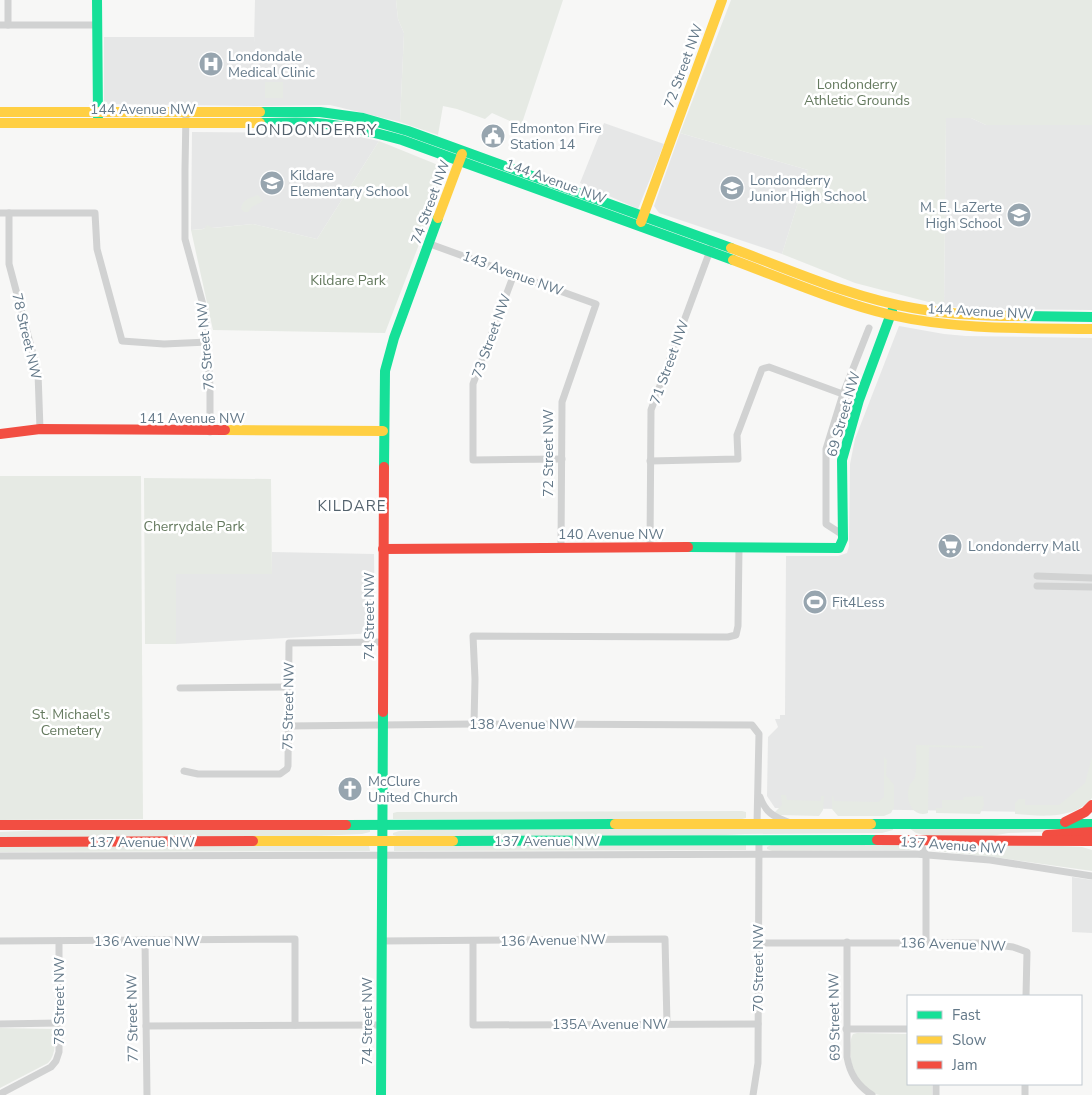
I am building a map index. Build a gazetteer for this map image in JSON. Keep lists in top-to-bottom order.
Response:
{
  "streets": {
    "street": [
      "72 Street NW",
      "144 Avenue NW",
      "74 Street NW",
      "143 Avenue NW",
      "78 Street NW",
      "73 Street NW",
      "76 Street NW",
      "71 Street NW",
      "69 Street NW",
      "141 Avenue NW",
      "140 Avenue NW",
      "75 Street NW",
      "138 Avenue NW",
      "137 Avenue NW",
      "136 Avenue NW",
      "70 Street NW",
      "77 Street NW",
      "135A Avenue NW"
    ]
  },
  "crossings": [
    ["72 Street NW", "144 Avenue NW"],
    ["72 Street NW", "143 Avenue NW"],
    ["72 Street NW", "73 Street NW"],
    ["72 Street NW", "140 Avenue NW"],
    ["144 Avenue NW", "74 Street NW"],
    ["144 Avenue NW", "76 Street NW"],
    ["144 Avenue NW", "71 Street NW"],
    ["144 Avenue NW", "69 Street NW"],
    ["74 Street NW", "143 Avenue NW"],
    ["74 Street NW", "141 Avenue NW"],
    ["74 Street NW", "140 Avenue NW"],
    ["74 Street NW", "75 Street NW"],
    ["74 Street NW", "138 Avenue NW"],
    ["74 Street NW", "137 Avenue NW"],
    ["74 Street NW", "136 Avenue NW"],
    ["143 Avenue NW", "73 Street NW"],
    ["78 Street NW", "141 Avenue NW"],
    ["78 Street NW", "136 Avenue NW"],
    ["76 Street NW", "141 Avenue NW"],
    ["71 Street NW", "140 Avenue NW"],
    ["69 Street NW", "140 Avenue NW"],
    ["69 Street NW", "136 Avenue NW"],
    ["75 Street NW", "138 Avenue NW"],
    ["138 Avenue NW", "137 Avenue NW"],
    ["137 Avenue NW", "70 Street NW"],
    ["136 Avenue NW", "70 Street NW"],
    ["136 Avenue NW", "77 Street NW"],
    ["136 Avenue NW", "135A Avenue NW"],
    ["70 Street NW", "135A Avenue NW"]
  ],
  "districts": ["LONDONDERRY", "KILDARE"],
  "parks": [
    "Londonderry Athletic Grounds",
    "Kildare Park",
    "Cherrydale Park",
    "St. Michael's Cemetery"
  ],
  "places": {
    "hospital": ["Londondale Medical Clinic"],
    "public building": ["Edmonton Fire Station 14"],
    "school or university": ["Kildare Elementary School", "Londonderry Junior High School", "M. E. LaZerte High School"],
    "supermarket": ["Londonderry Mall"],
    "sports": ["Fit4Less"],
    "church": ["McClure United Church"]
  },
  "legend": ["Fast", "Slow", "Jam"]
}
